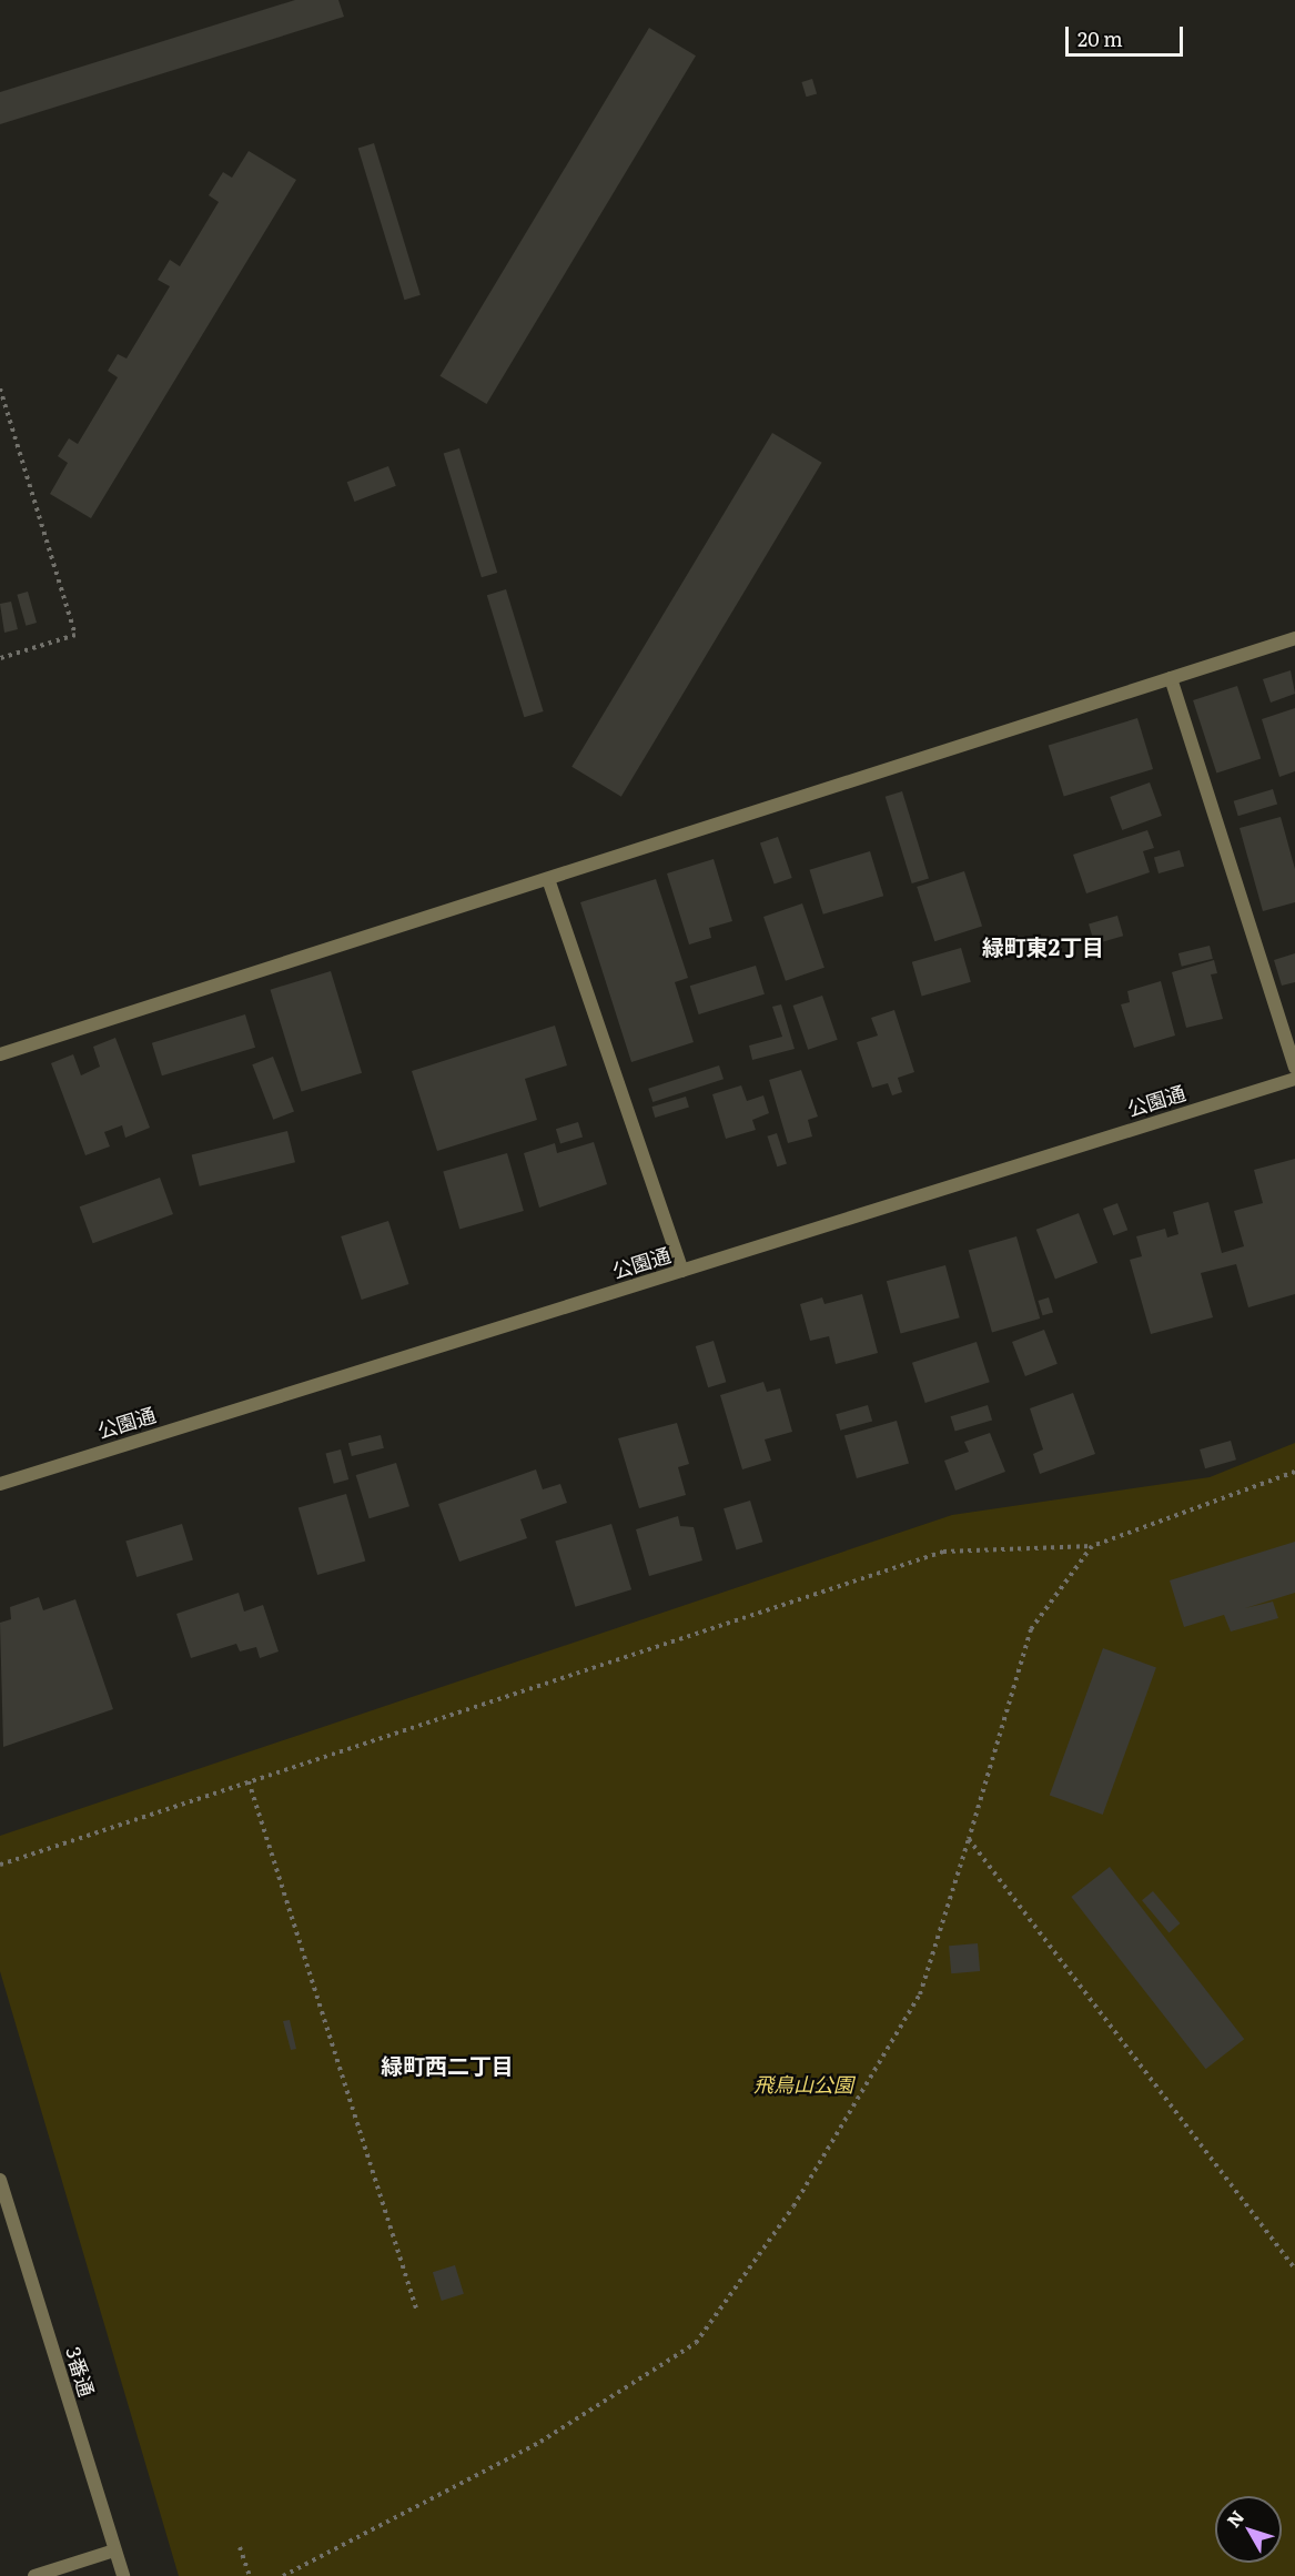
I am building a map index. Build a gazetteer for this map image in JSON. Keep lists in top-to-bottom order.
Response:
{
  "streets": {
    "street": ["公園通", "3番通"]
  },
  "districts": ["緑町東2丁目", "緑町西二丁目"],
  "parks": ["飛鳥山公園"],
  "scale_bar": "20 m",
  "north": "top left"
}
